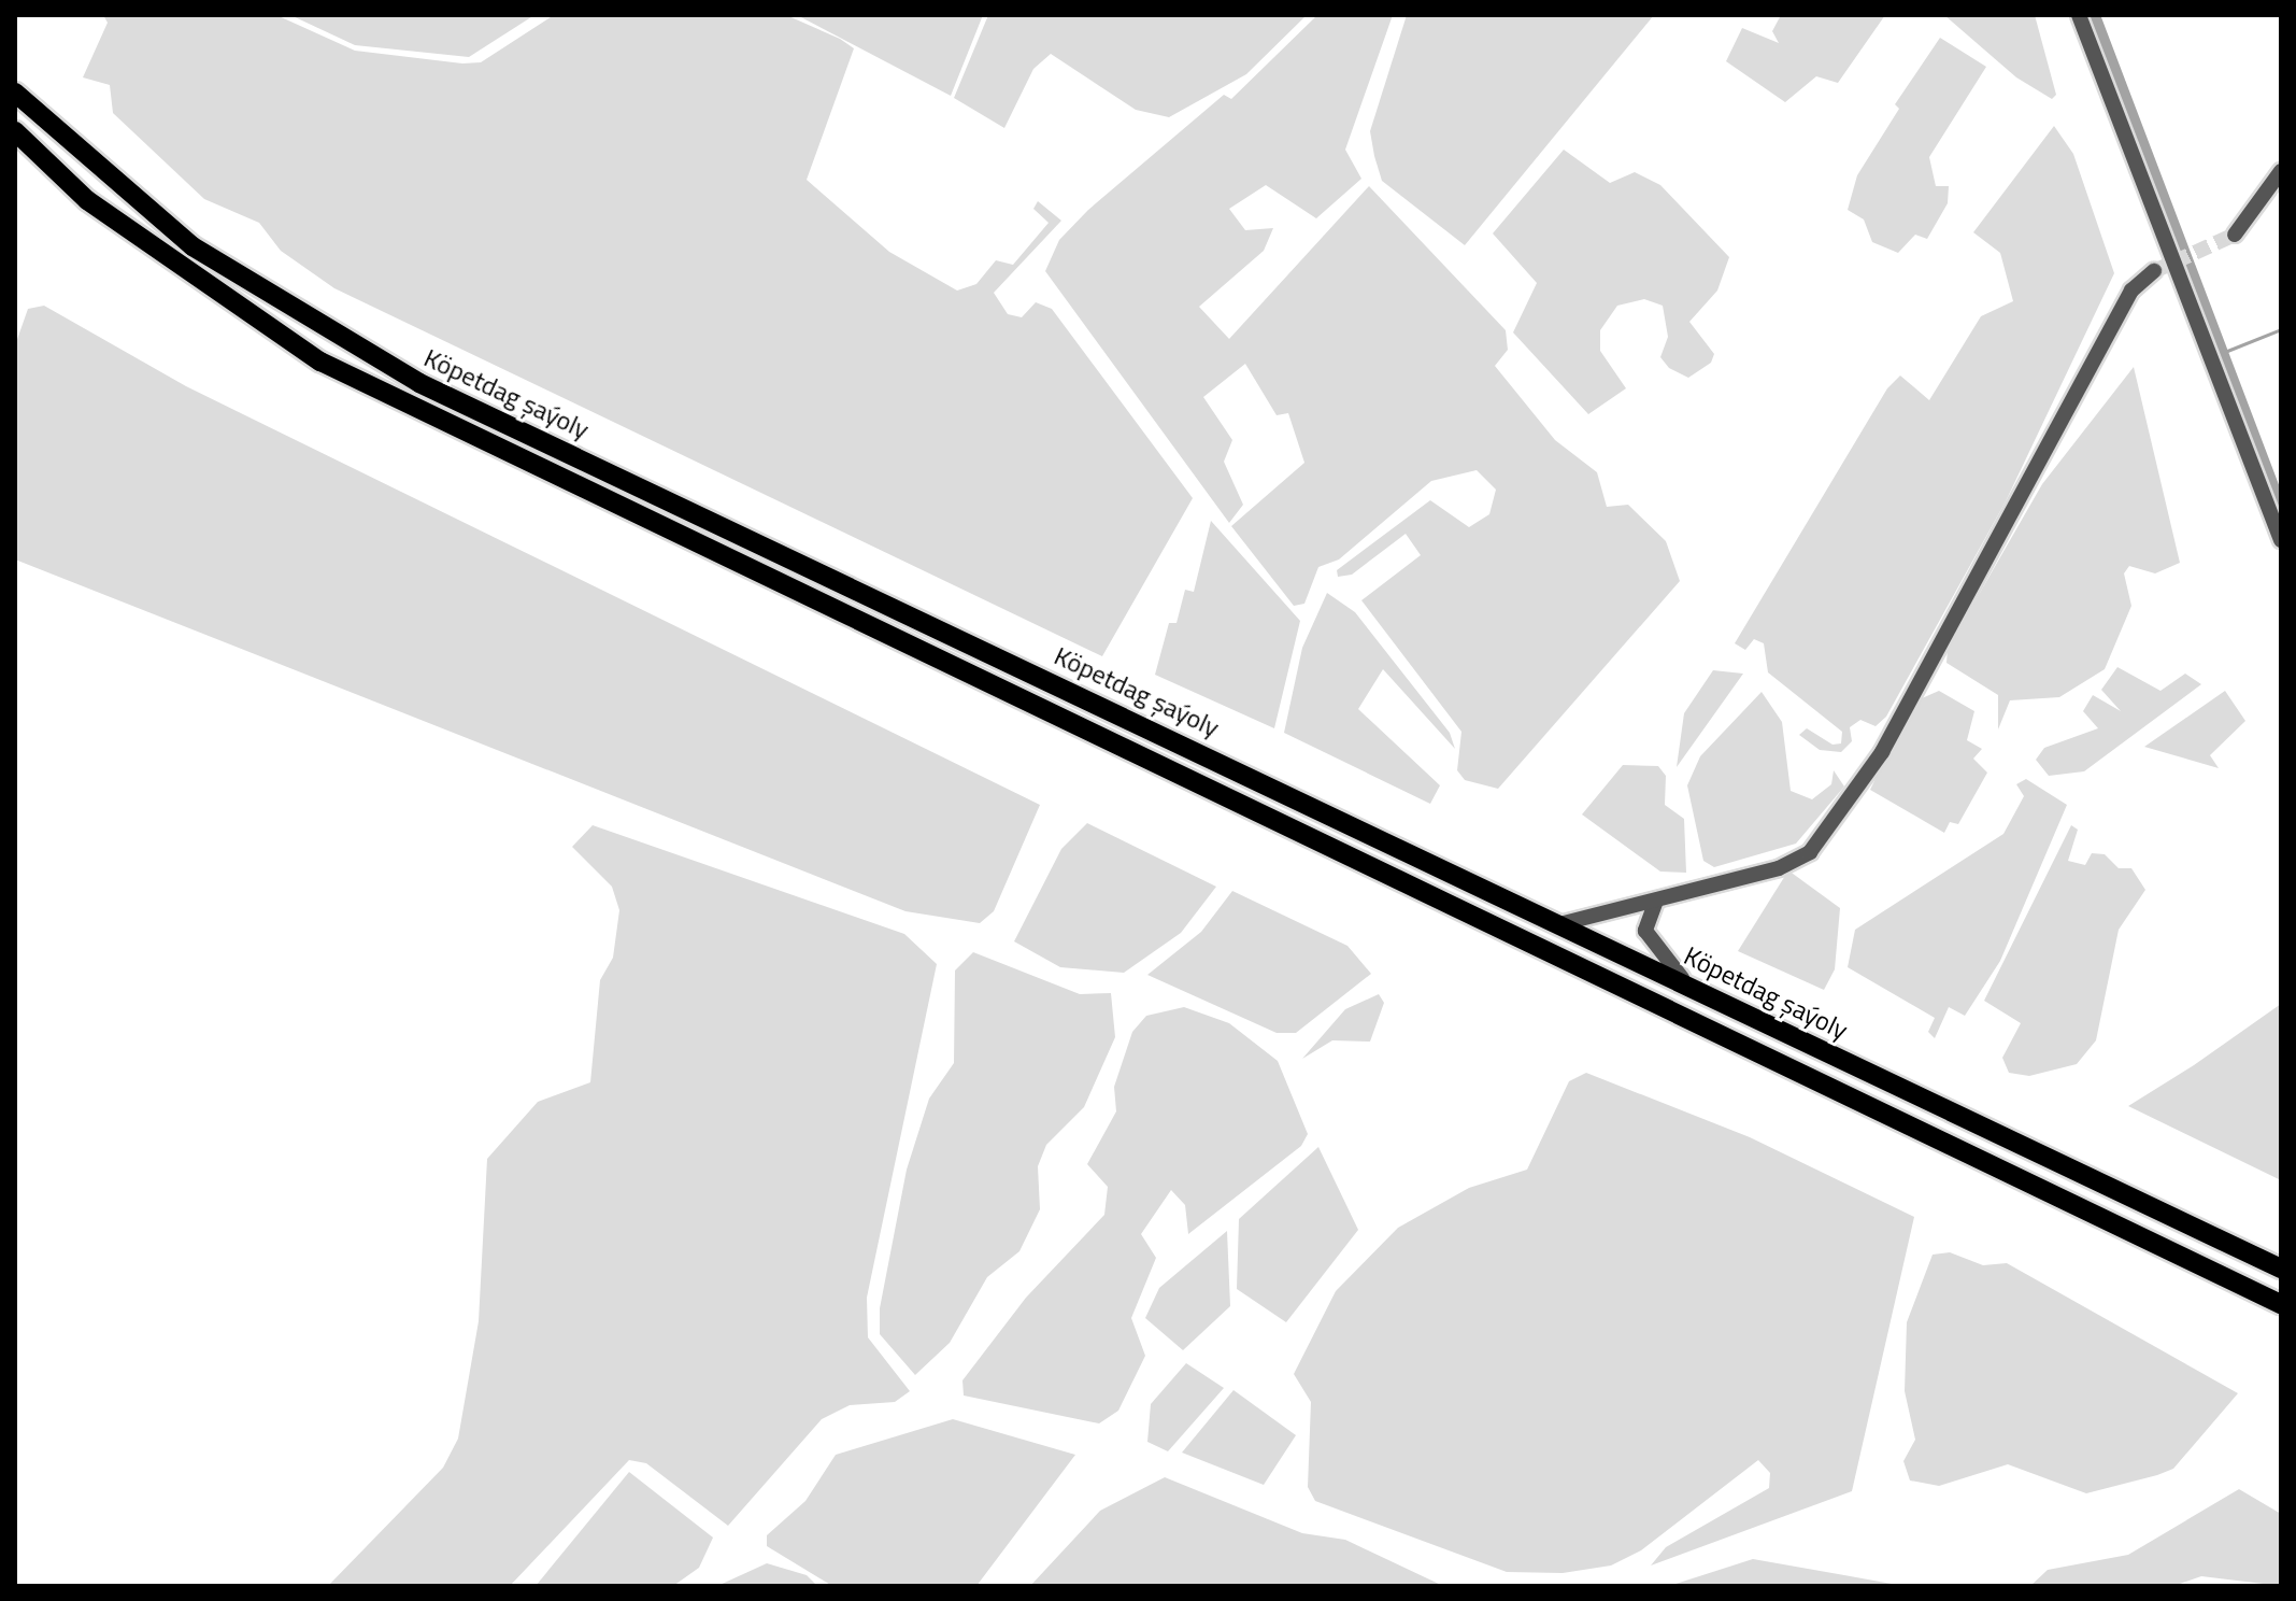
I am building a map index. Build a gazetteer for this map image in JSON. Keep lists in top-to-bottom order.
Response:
{
  "streets": {
    "main road": ["Köpetdag şaýoly"]
  }
}
